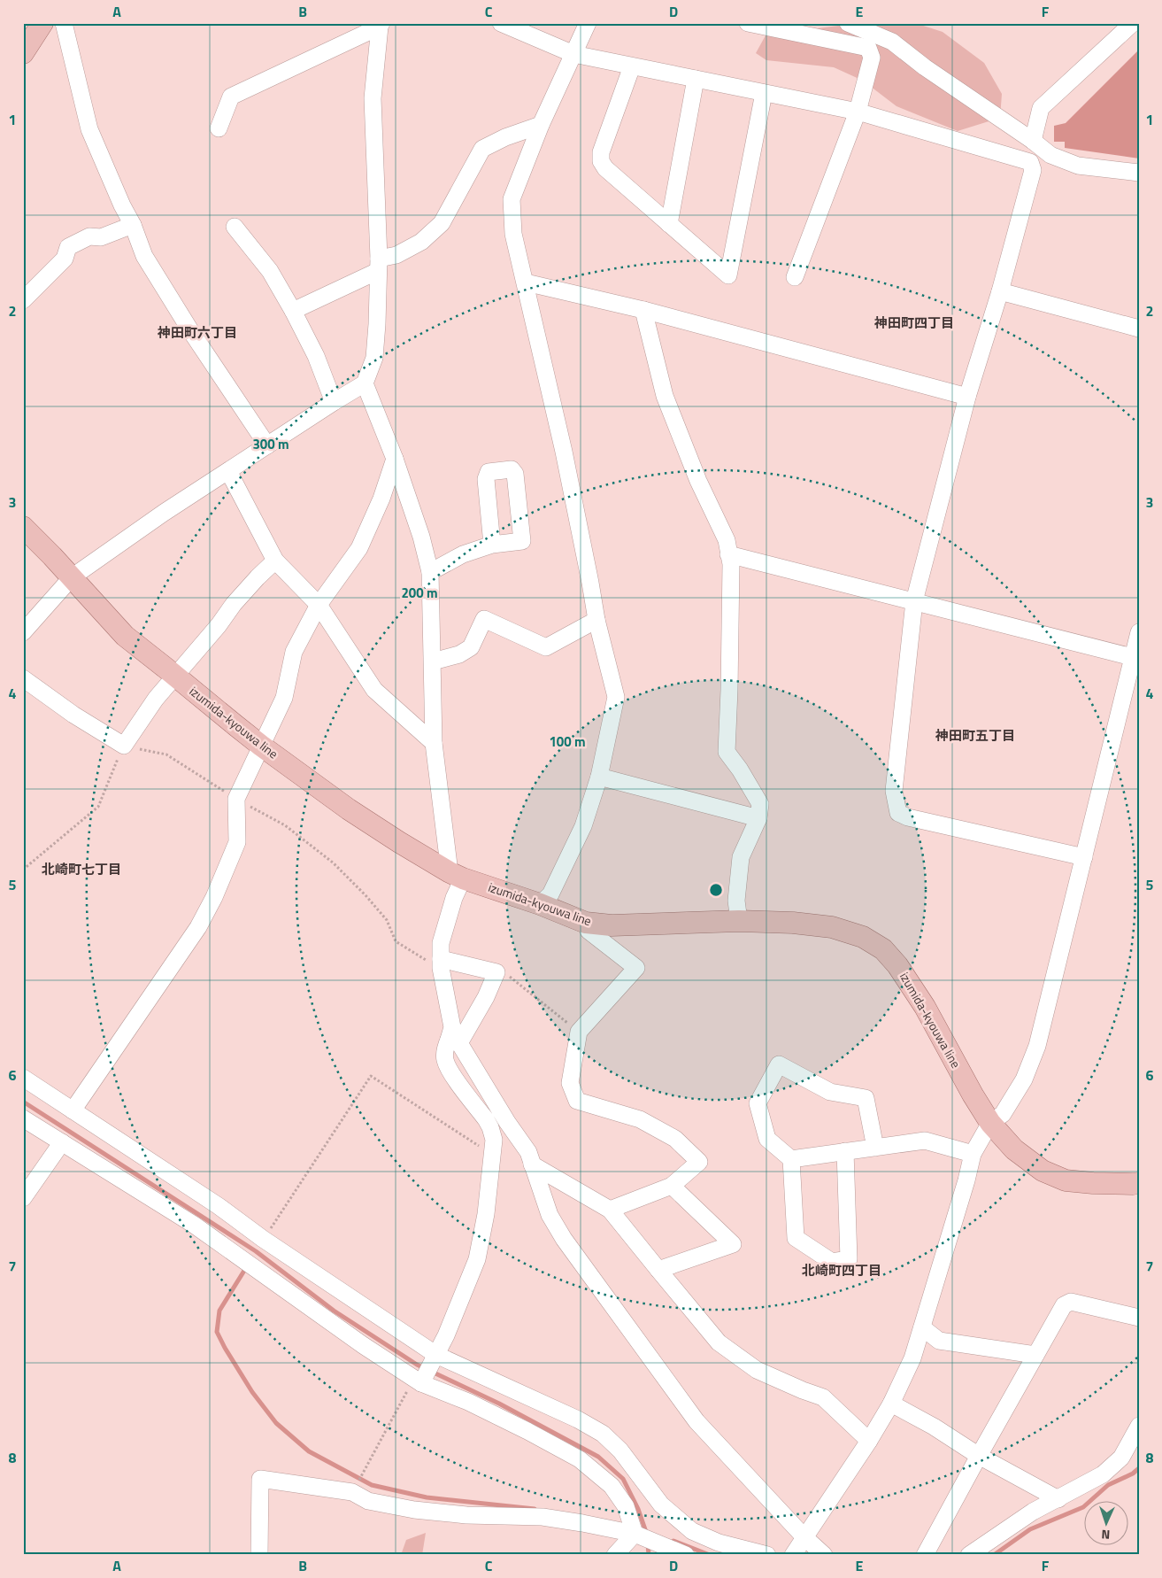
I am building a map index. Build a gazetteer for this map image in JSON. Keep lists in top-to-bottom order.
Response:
{
  "streets": {
    "main road": ["izumida-kyouwa line"]
  },
  "districts": [
    "神田町四丁目",
    "神田町六丁目",
    "神田町五丁目",
    "北崎町七丁目",
    "北崎町四丁目"
  ],
  "north": "bottom",
  "grid": {
    "columns": [
      "A",
      "B",
      "C",
      "D",
      "E",
      "F"
    ],
    "rows": [
      "1",
      "2",
      "3",
      "4",
      "5",
      "6",
      "7",
      "8"
    ]
  },
  "rings": ["300 m", "200 m", "100 m"]
}
